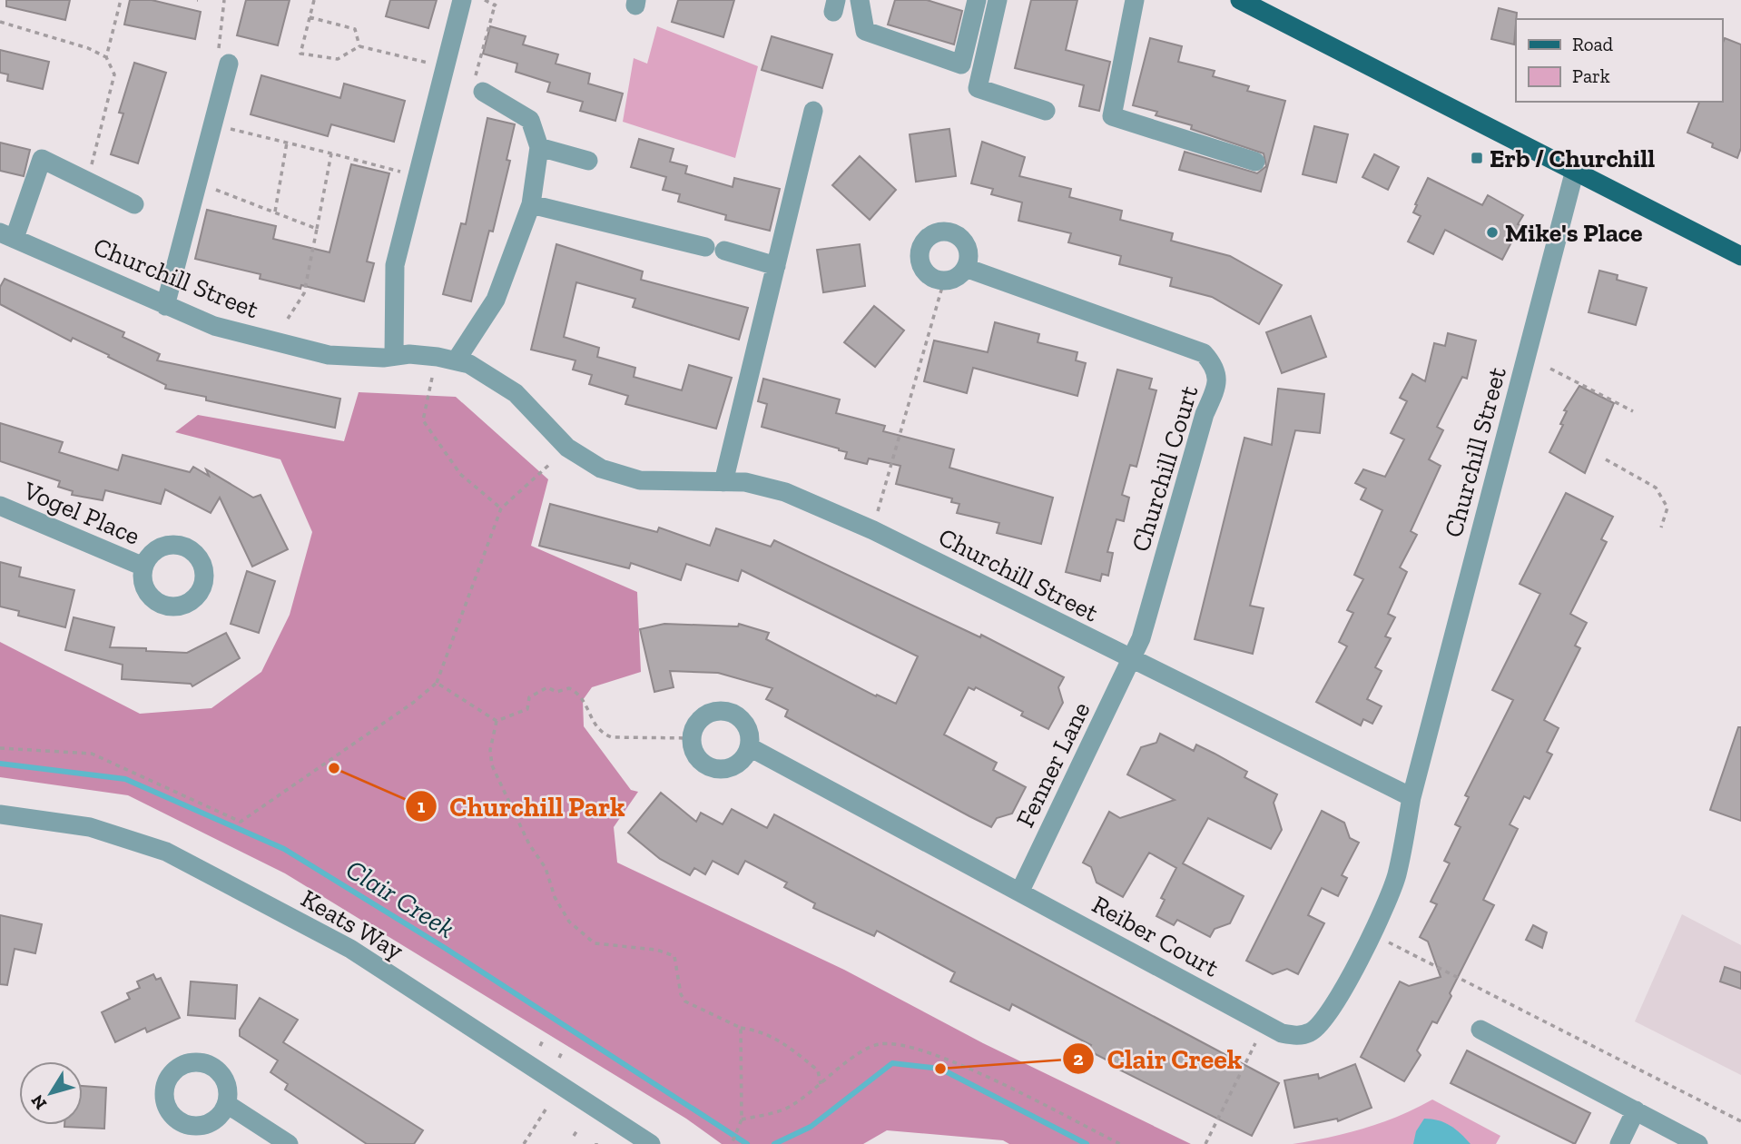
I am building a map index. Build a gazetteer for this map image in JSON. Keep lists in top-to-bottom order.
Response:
{
  "streets": {
    "street": [
      "Churchill Street",
      "Churchill Court",
      "Vogel Place",
      "Fenner Lane",
      "Keats Way",
      "Reiber Court"
    ]
  },
  "crossings": [
    ["Churchill Street", "Churchill Court"],
    ["Churchill Street", "Fenner Lane"],
    ["Churchill Street", "Reiber Court"],
    ["Churchill Court", "Fenner Lane"],
    ["Fenner Lane", "Reiber Court"]
  ],
  "water": ["Clair Creek"],
  "places": {
    "transit": ["Erb / Churchill"],
    "other": ["Mike's Place", "Churchill Park", "Clair Creek"]
  },
  "legend": ["Road", "Park"],
  "north": "bottom left"
}
